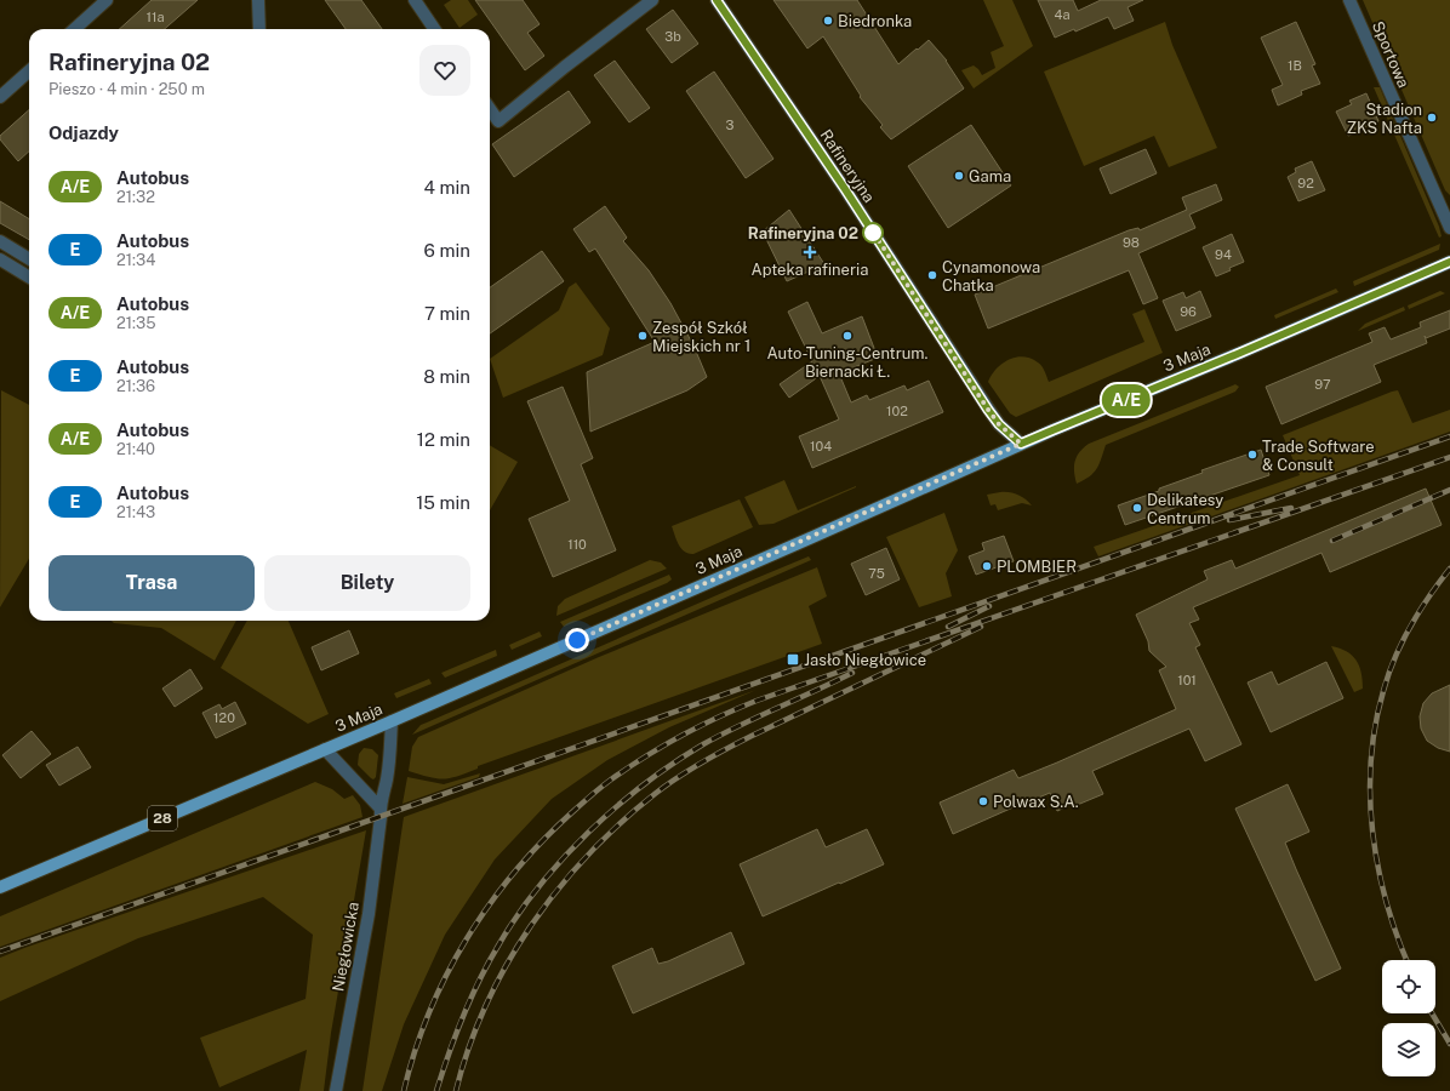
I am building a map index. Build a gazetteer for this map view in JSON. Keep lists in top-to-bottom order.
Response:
{
  "streets": {
    "main road": ["3 Maja", "28"],
    "street": ["Sportowa", "Rafineryjna", "Niegłowicka"]
  },
  "crossings": [
    ["Rafineryjna", "3 Maja"],
    ["3 Maja", "Niegłowicka"]
  ],
  "places": {
    "other": [
      "Biedronka",
      "Stadion ZKS Nafta",
      "Gama",
      "Rafineryjna 02",
      "Cynamonowa Chatka",
      "Zespół Szkół Miejskich nr 1",
      "Auto-Tuning-Centrum. Biernacki Ł.",
      "Trade Software & Consult",
      "Delikatesy Centrum",
      "PLOMBIER",
      "Polwax S.A."
    ],
    "health": ["Apteka rafineria"],
    "transit": ["Jasło Niegłowice"]
  },
  "lines": ["bus line A/E"],
  "house_numbers": [
    "4a",
    "11a",
    "3b",
    "1B",
    "3",
    "92",
    "98",
    "94",
    "96",
    "97",
    "102",
    "104",
    "110",
    "75",
    "101",
    "120"
  ],
  "page": {
    "on_map": "A/E",
    "heading": [
      ["Rafineryjna 02", "Pieszo · 4 min · 250 m"],
      "Odjazdy"
    ],
    "list": [
      {
        "mark": "A/E",
        "name": "Autobus",
        "note": "21:32",
        "value": "4 min"
      },
      {
        "mark": "E",
        "name": "Autobus",
        "note": "21:34",
        "value": "6 min"
      },
      {
        "mark": "A/E",
        "name": "Autobus",
        "note": "21:35",
        "value": "7 min"
      },
      {
        "mark": "E",
        "name": "Autobus",
        "note": "21:36",
        "value": "8 min"
      },
      {
        "mark": "A/E",
        "name": "Autobus",
        "note": "21:40",
        "value": "12 min"
      },
      {
        "mark": "E",
        "name": "Autobus",
        "note": "21:43",
        "value": "15 min"
      }
    ],
    "buttons": ["Trasa", "Bilety"]
  }
}
